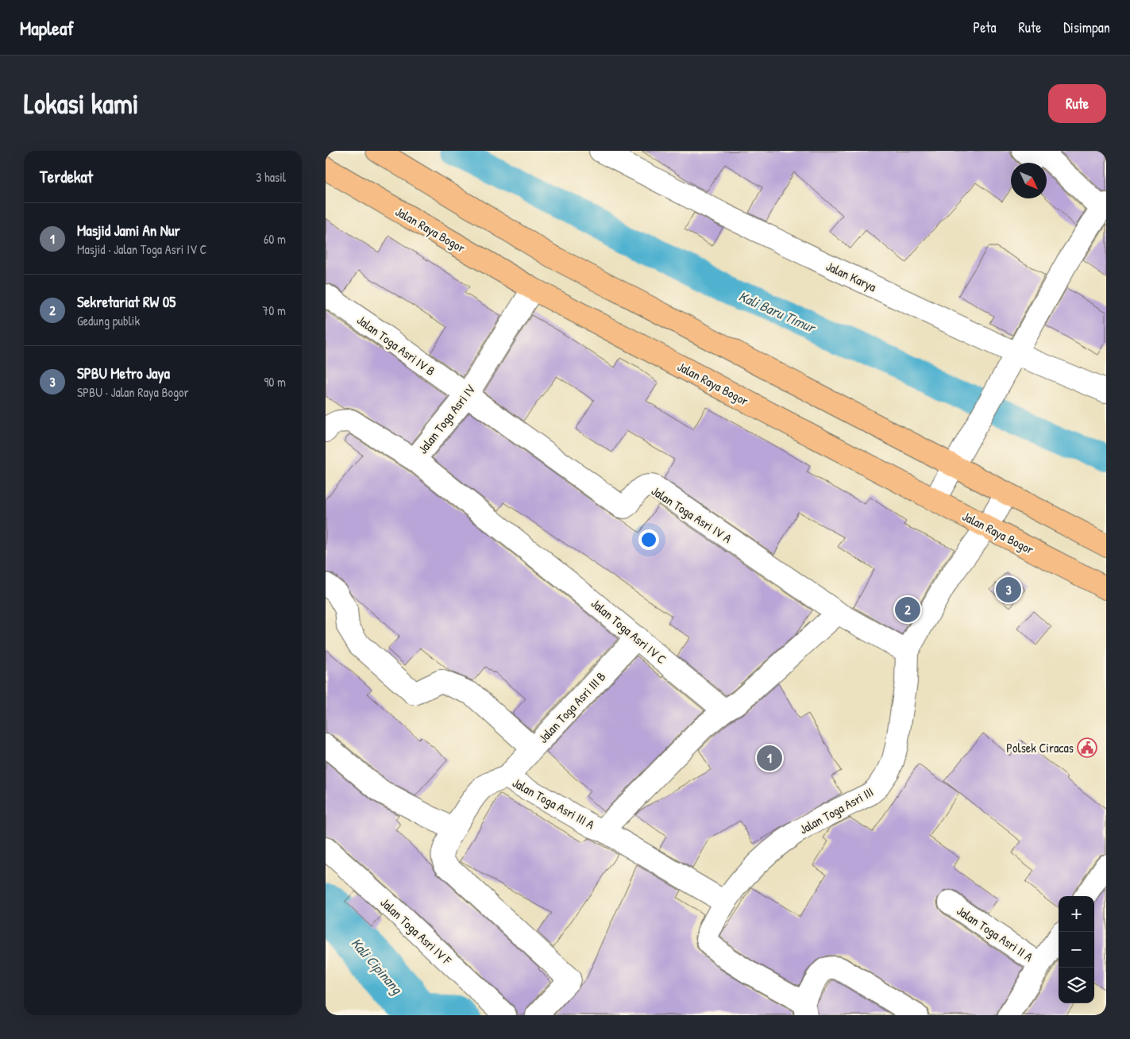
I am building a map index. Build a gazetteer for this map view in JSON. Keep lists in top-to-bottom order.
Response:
{
  "streets": {
    "highway": ["Jalan Raya Bogor"],
    "street": [
      "Jalan Karya",
      "Jalan Toga Asri IV B",
      "Jalan Toga Asri IV",
      "Jalan Toga Asri IV A",
      "Jalan Toga Asri IV C",
      "Jalan Toga Asri III B",
      "Jalan Toga Asri III A",
      "Jalan Toga Asri III",
      "Jalan Toga Asri IV F",
      "Jalan Toga Asri II A"
    ]
  },
  "crossings": [
    ["Jalan Raya Bogor", "Jalan Toga Asri IV"],
    ["Jalan Raya Bogor", "Jalan Toga Asri III"],
    ["Jalan Toga Asri IV B", "Jalan Toga Asri IV"],
    ["Jalan Toga Asri IV B", "Jalan Toga Asri IV A"],
    ["Jalan Toga Asri IV", "Jalan Toga Asri IV A"],
    ["Jalan Toga Asri IV", "Jalan Toga Asri IV C"],
    ["Jalan Toga Asri IV A", "Jalan Toga Asri III"],
    ["Jalan Toga Asri IV C", "Jalan Toga Asri III B"],
    ["Jalan Toga Asri III B", "Jalan Toga Asri III A"],
    ["Jalan Toga Asri III A", "Jalan Toga Asri III"]
  ],
  "water": ["Kali Baru Timur", "Kali Cipinang"],
  "places": {
    "public building": ["Polsek Ciracas"]
  },
  "north": "bottom right",
  "page": {
    "header": "Mapleaf",
    "nav": ["Peta", "Rute", "Disimpan"],
    "buttons": "Rute",
    "title": "Lokasi kami",
    "heading": ["Terdekat", "3 hasil"],
    "list": [
      {
        "mark": "1",
        "name": "Masjid Jami An Nur",
        "note": "Masjid · Jalan Toga Asri IV C",
        "value": "60 m"
      },
      {
        "mark": "2",
        "name": "Sekretariat RW 05",
        "note": "Gedung publik",
        "value": "70 m"
      },
      {
        "mark": "3",
        "name": "SPBU Metro Jaya",
        "note": "SPBU · Jalan Raya Bogor",
        "value": "90 m"
      }
    ],
    "pins": ["3", "2", "1"],
    "map_buttons": ["+", "−"]
  }
}
